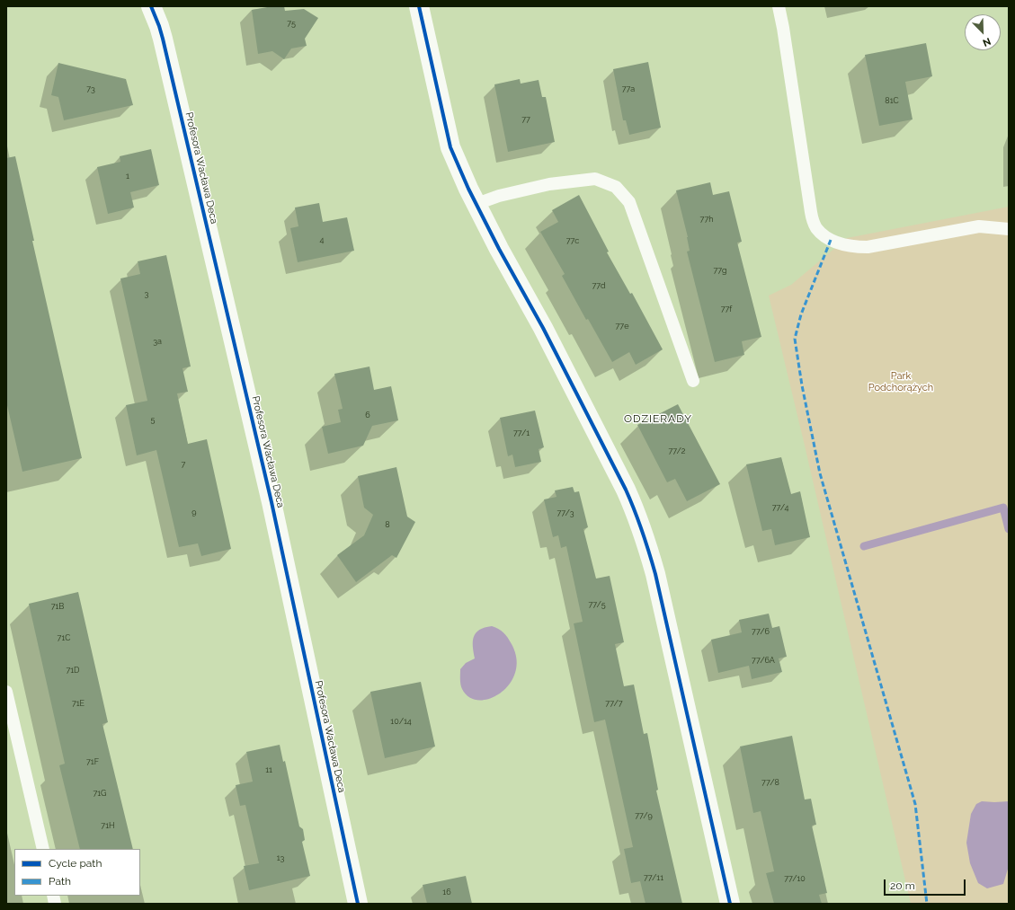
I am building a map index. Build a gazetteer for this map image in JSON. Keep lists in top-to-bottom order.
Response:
{
  "streets": {
    "street": ["Profesora Wacława Deca"]
  },
  "districts": ["ODZIERADY"],
  "parks": ["Park Podchorążych"],
  "house_numbers": [
    "75",
    "73",
    "77a",
    "81C",
    "77",
    "1",
    "77h",
    "4",
    "77c",
    "77g",
    "77d",
    "3",
    "77f",
    "77e",
    "3a",
    "6",
    "5",
    "77/1",
    "77/2",
    "7",
    "77/4",
    "9",
    "77/3",
    "8",
    "77/5",
    "71B",
    "77/6",
    "71C",
    "77/6A",
    "71D",
    "71E",
    "77/7",
    "10/14",
    "71F",
    "11",
    "77/8",
    "71G",
    "77/9",
    "71H",
    "13",
    "77/11",
    "77/10",
    "16"
  ],
  "legend": ["Cycle path", "Path"],
  "scale_bar": "20 m",
  "north": "bottom right"
}
